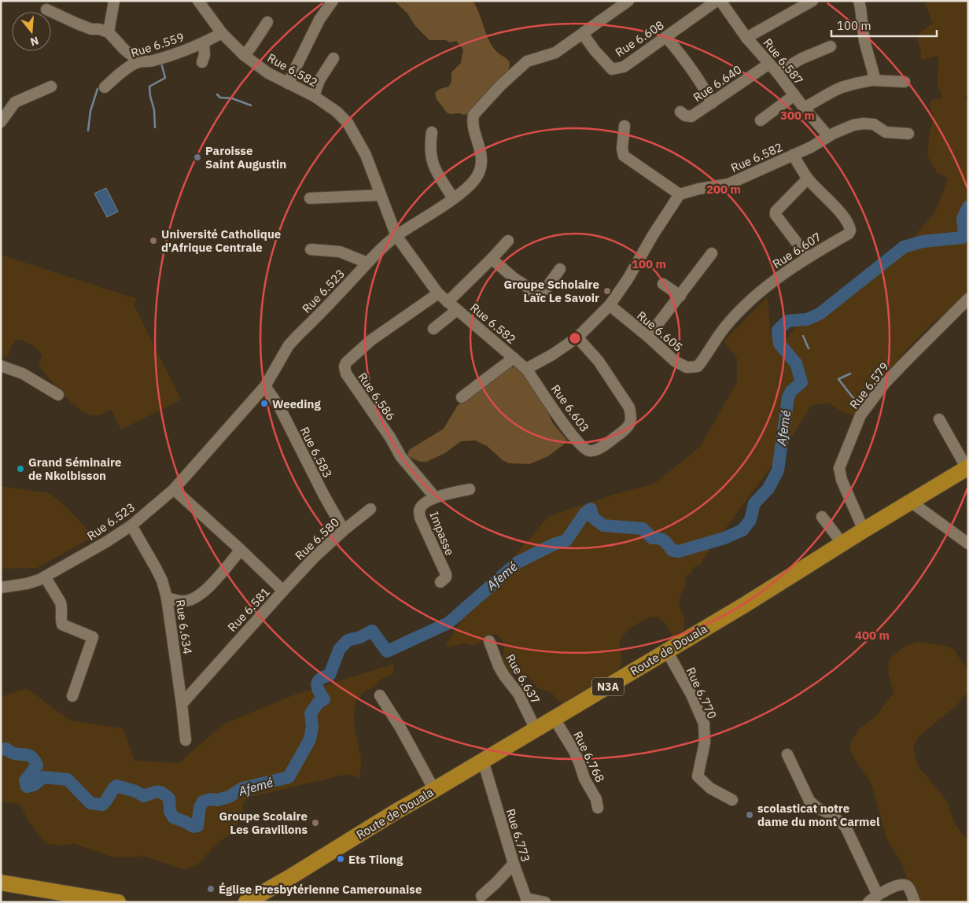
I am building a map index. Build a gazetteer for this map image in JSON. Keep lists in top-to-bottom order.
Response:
{
  "streets": {
    "highway": ["Route de Douala", "N3A"],
    "street": [
      "Rue 6.608",
      "Rue 6.559",
      "Rue 6.587",
      "Rue 6.582",
      "Rue 6.640",
      "Rue 6.607",
      "Rue 6.523",
      "Rue 6.605",
      "Rue 6.579",
      "Rue 6.586",
      "Rue 6.603",
      "Rue 6.583",
      "Impasse",
      "Rue 6.580",
      "Rue 6.581",
      "Rue 6.634",
      "Rue 6.637",
      "Rue 6.770",
      "Rue 6.768",
      "Rue 6.773"
    ]
  },
  "crossings": [
    ["Rue 6.608", "Rue 6.523"],
    ["Rue 6.559", "Rue 6.582"],
    ["Rue 6.587", "Rue 6.582"],
    ["Rue 6.587", "Rue 6.640"],
    ["Rue 6.582", "Rue 6.607"],
    ["Rue 6.582", "Rue 6.523"],
    ["Rue 6.582", "Rue 6.586"],
    ["Rue 6.582", "Rue 6.603"],
    ["Rue 6.607", "Rue 6.605"],
    ["Rue 6.523", "Rue 6.583"],
    ["Rue 6.523", "Rue 6.581"],
    ["Rue 6.523", "Rue 6.634"],
    ["Rue 6.579", "Route de Douala"],
    ["Rue 6.586", "Impasse"],
    ["Rue 6.583", "Rue 6.580"],
    ["Rue 6.580", "Rue 6.581"],
    ["Rue 6.581", "Rue 6.634"],
    ["Route de Douala", "Rue 6.637"],
    ["Route de Douala", "Rue 6.770"],
    ["Route de Douala", "Rue 6.768"],
    ["Route de Douala", "Rue 6.773"]
  ],
  "water": ["Afemé"],
  "places": [
    "Paroisse Saint Augustin",
    "Université Catholique d'Afrique Centrale",
    "Groupe Scholaire Laïc Le Savoir",
    "Weeding",
    "Grand Séminaire de Nkolbisson",
    "scolasticat notre dame du mont Carmel",
    "Groupe Scolaire Les Gravillons",
    "Ets Tilong",
    "Église Presbytérienne Camerounaise"
  ],
  "scale_bar": "100 m",
  "north": "bottom",
  "rings": [
    "300 m",
    "200 m",
    "100 m",
    "400 m"
  ]
}
